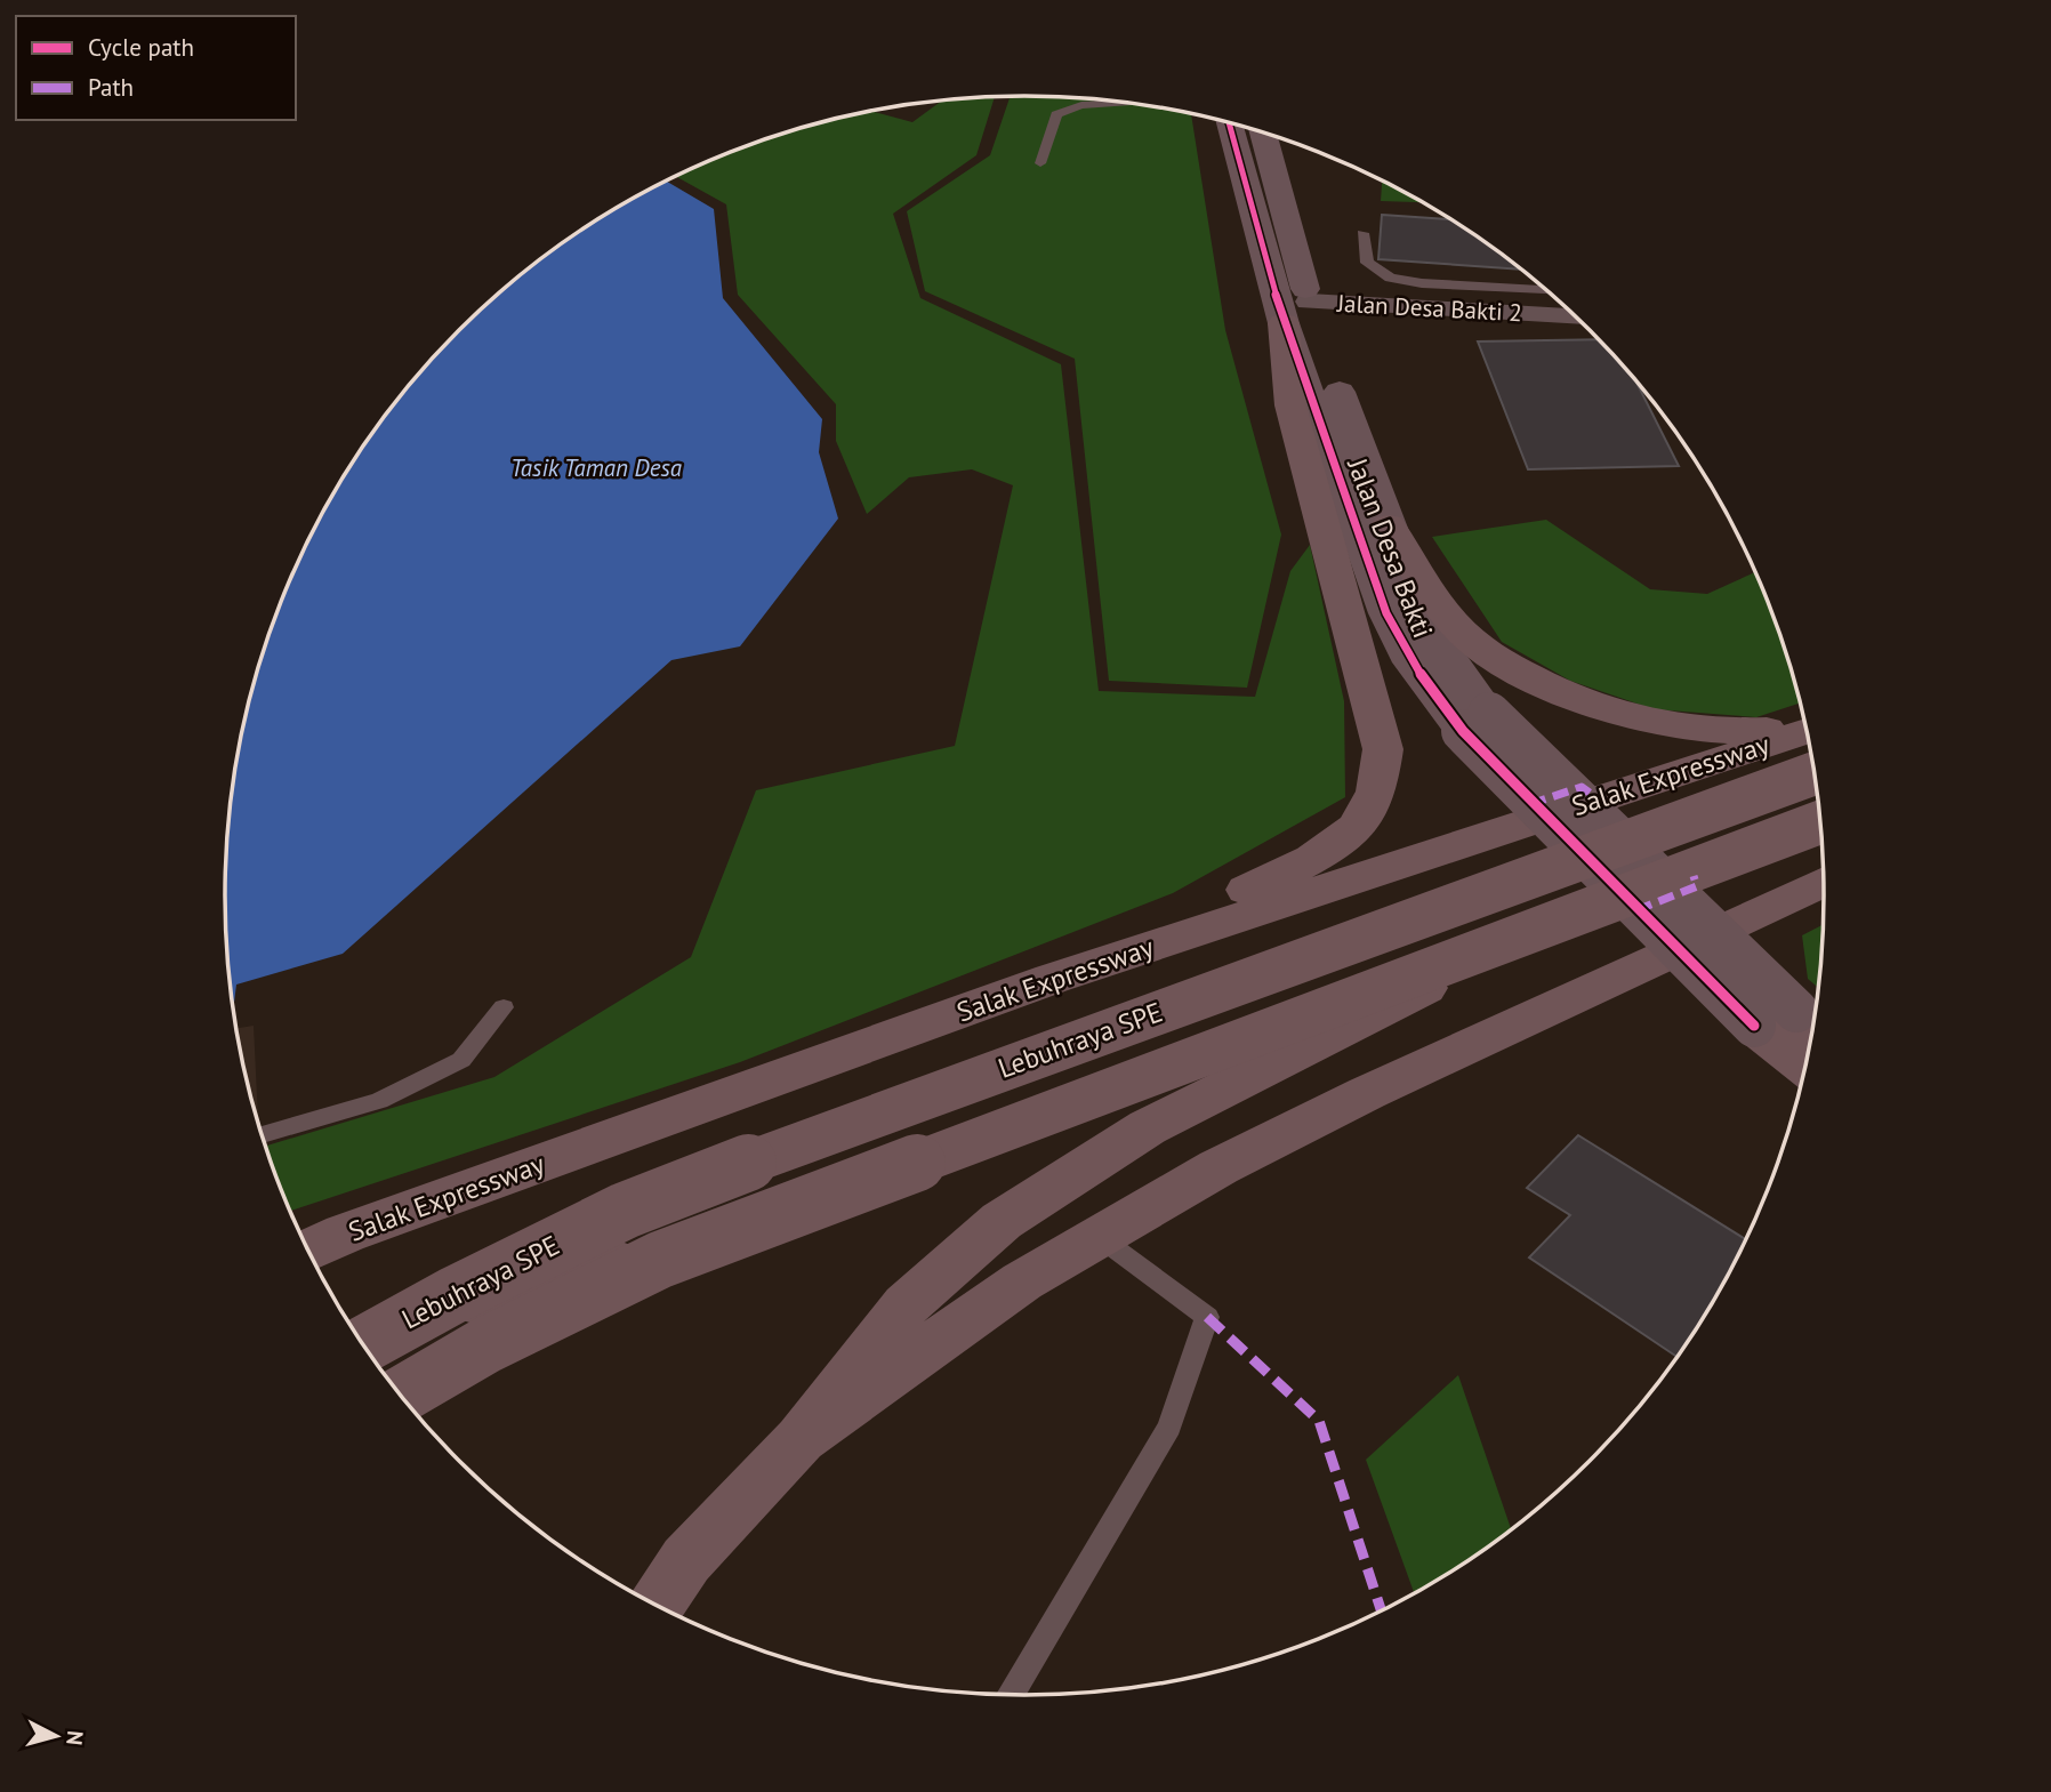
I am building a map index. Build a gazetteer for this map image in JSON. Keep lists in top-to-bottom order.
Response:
{
  "streets": {
    "highway": ["Salak Expressway", "Lebuhraya SPE"],
    "street": ["Jalan Desa Bakti 2", "Jalan Desa Bakti"]
  },
  "crossings": [
    ["Jalan Desa Bakti 2", "Jalan Desa Bakti"]
  ],
  "water": ["Tasik Taman Desa"],
  "legend": ["Cycle path", "Path"],
  "north": "right"
}
